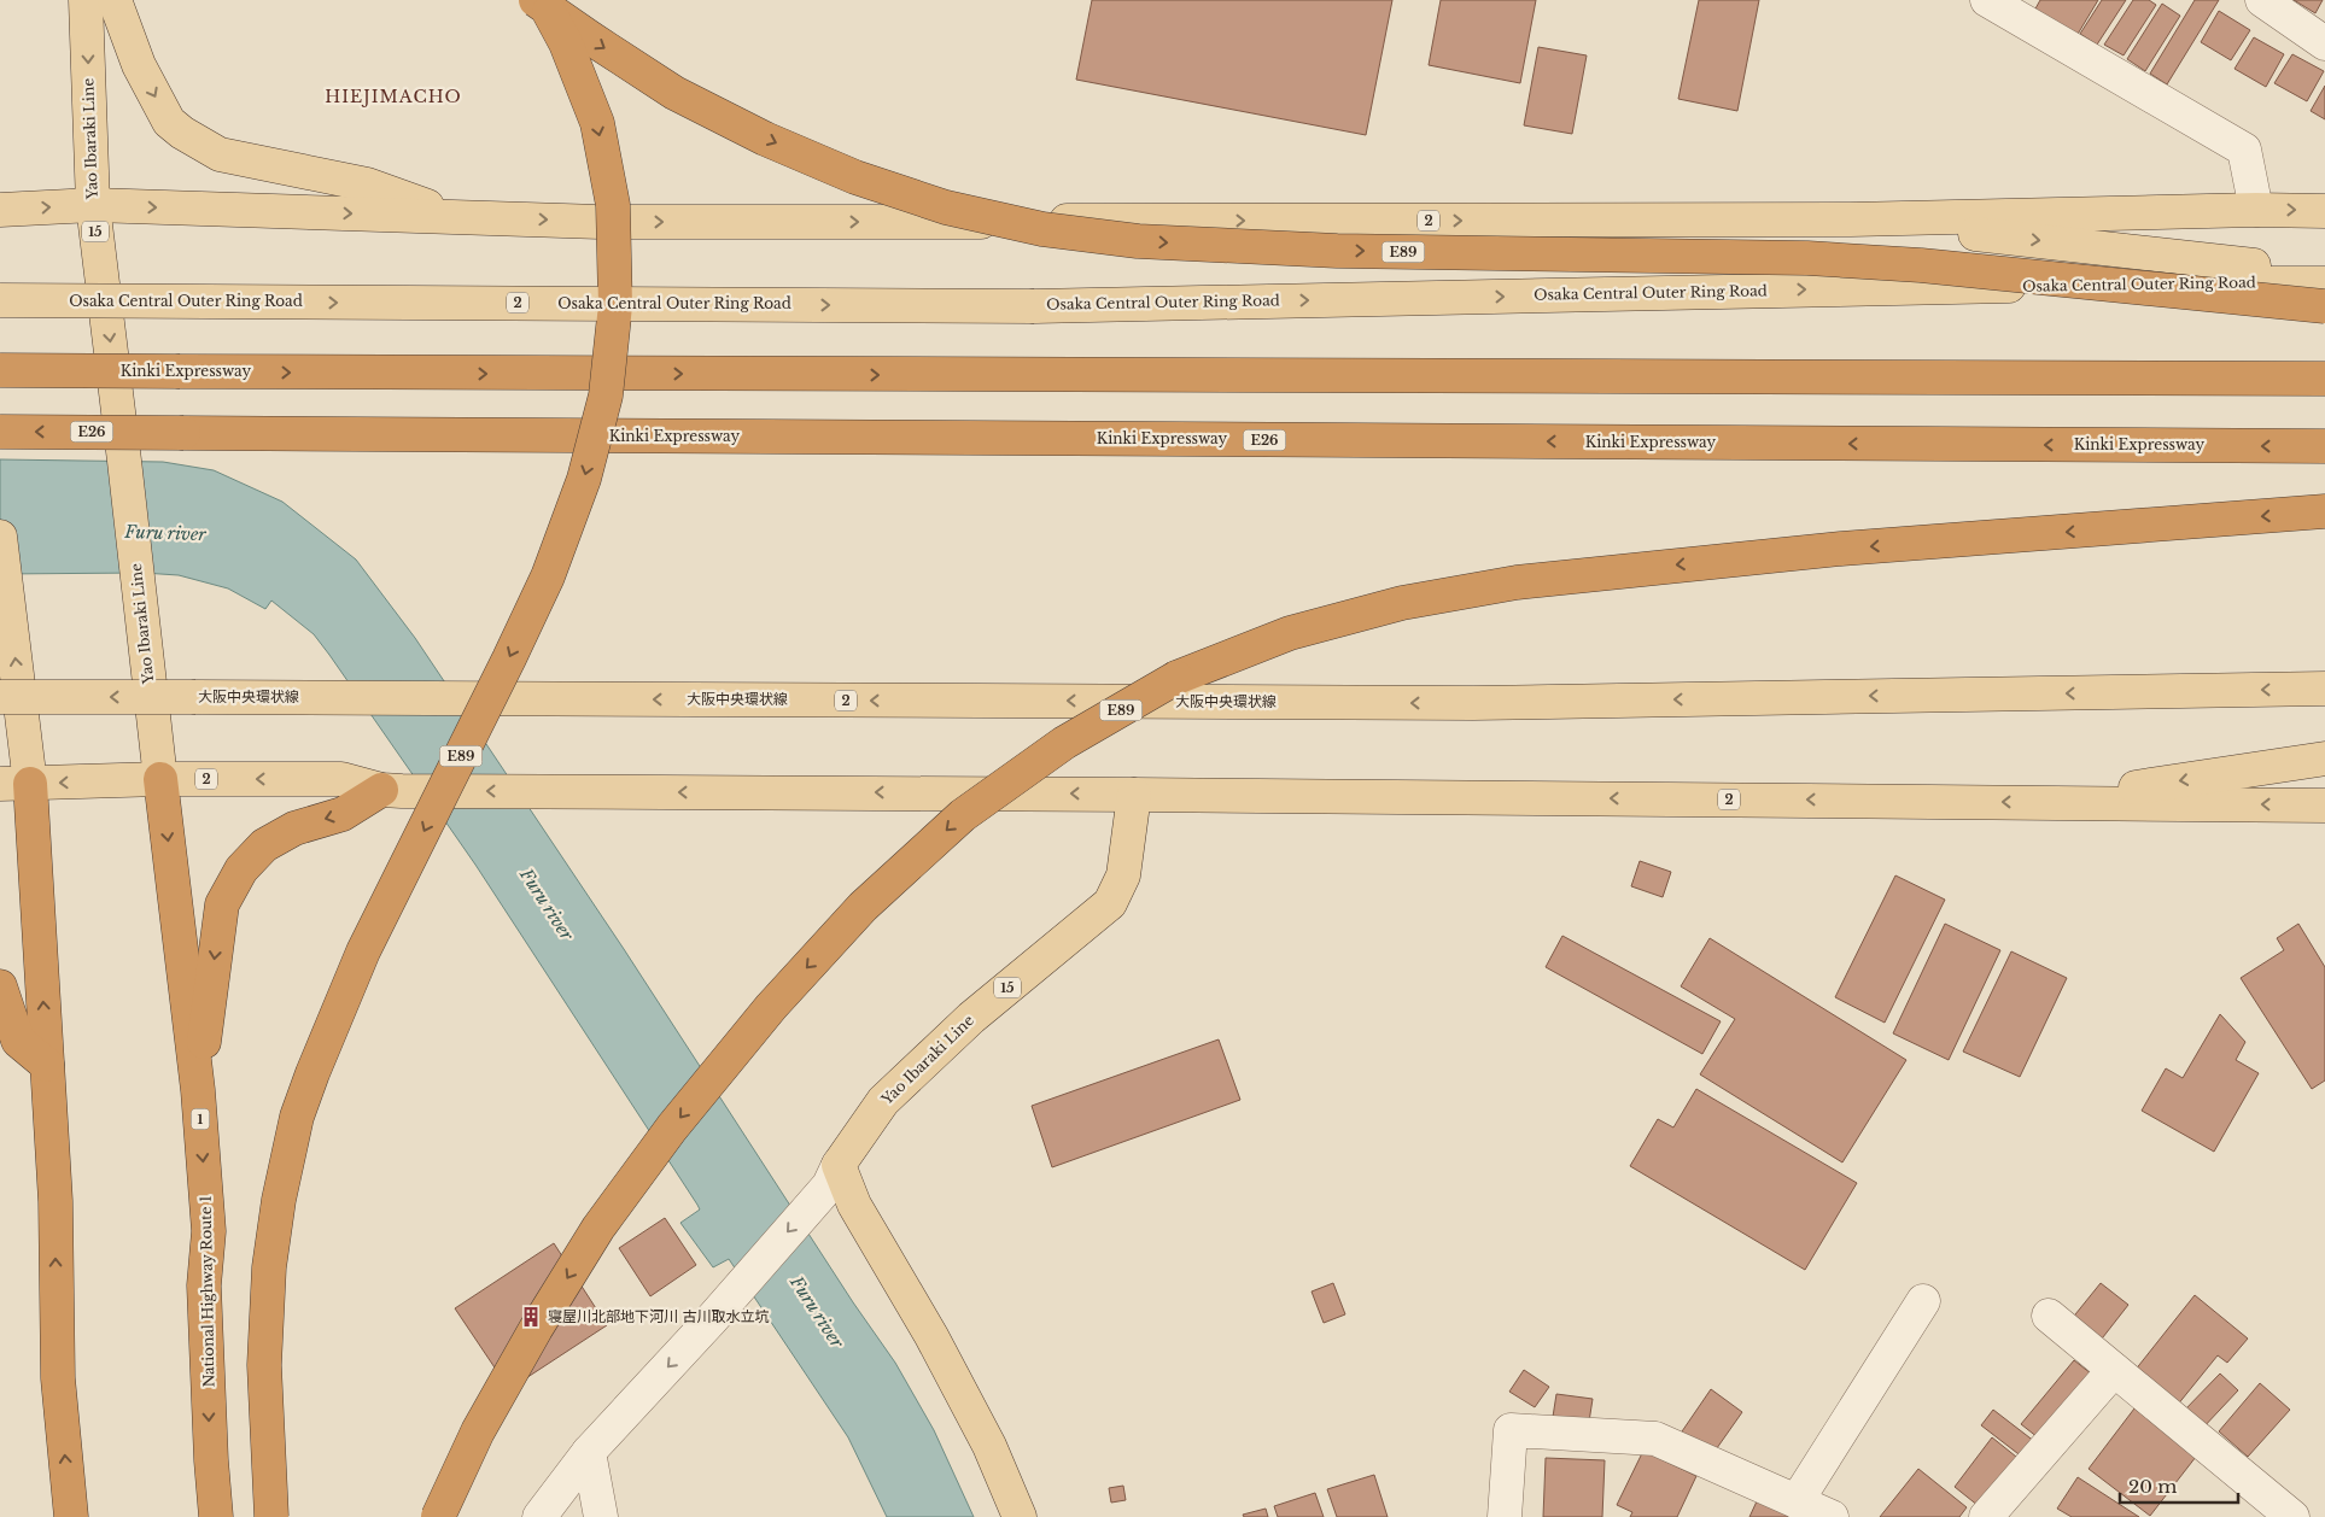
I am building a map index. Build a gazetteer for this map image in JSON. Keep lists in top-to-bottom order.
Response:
{
  "streets": {
    "highway": [
      "E89",
      "Kinki Expressway",
      "E26",
      "1",
      "National Highway Route 1"
    ],
    "main road": [
      "Yao Ibaraki Line",
      "2",
      "15",
      "Osaka Central Outer Ring Road",
      "大阪中央環状線"
    ]
  },
  "crossings": [
    ["Yao Ibaraki Line", "2"],
    ["Yao Ibaraki Line", "National Highway Route 1"],
    ["2", "National Highway Route 1"],
    ["E89", "大阪中央環状線"]
  ],
  "districts": ["HIEJIMACHO"],
  "water": ["Furu river"],
  "places": {
    "building": ["寝屋川北部地下河川 古川取水立坑"]
  },
  "scale_bar": "20 m"
}
